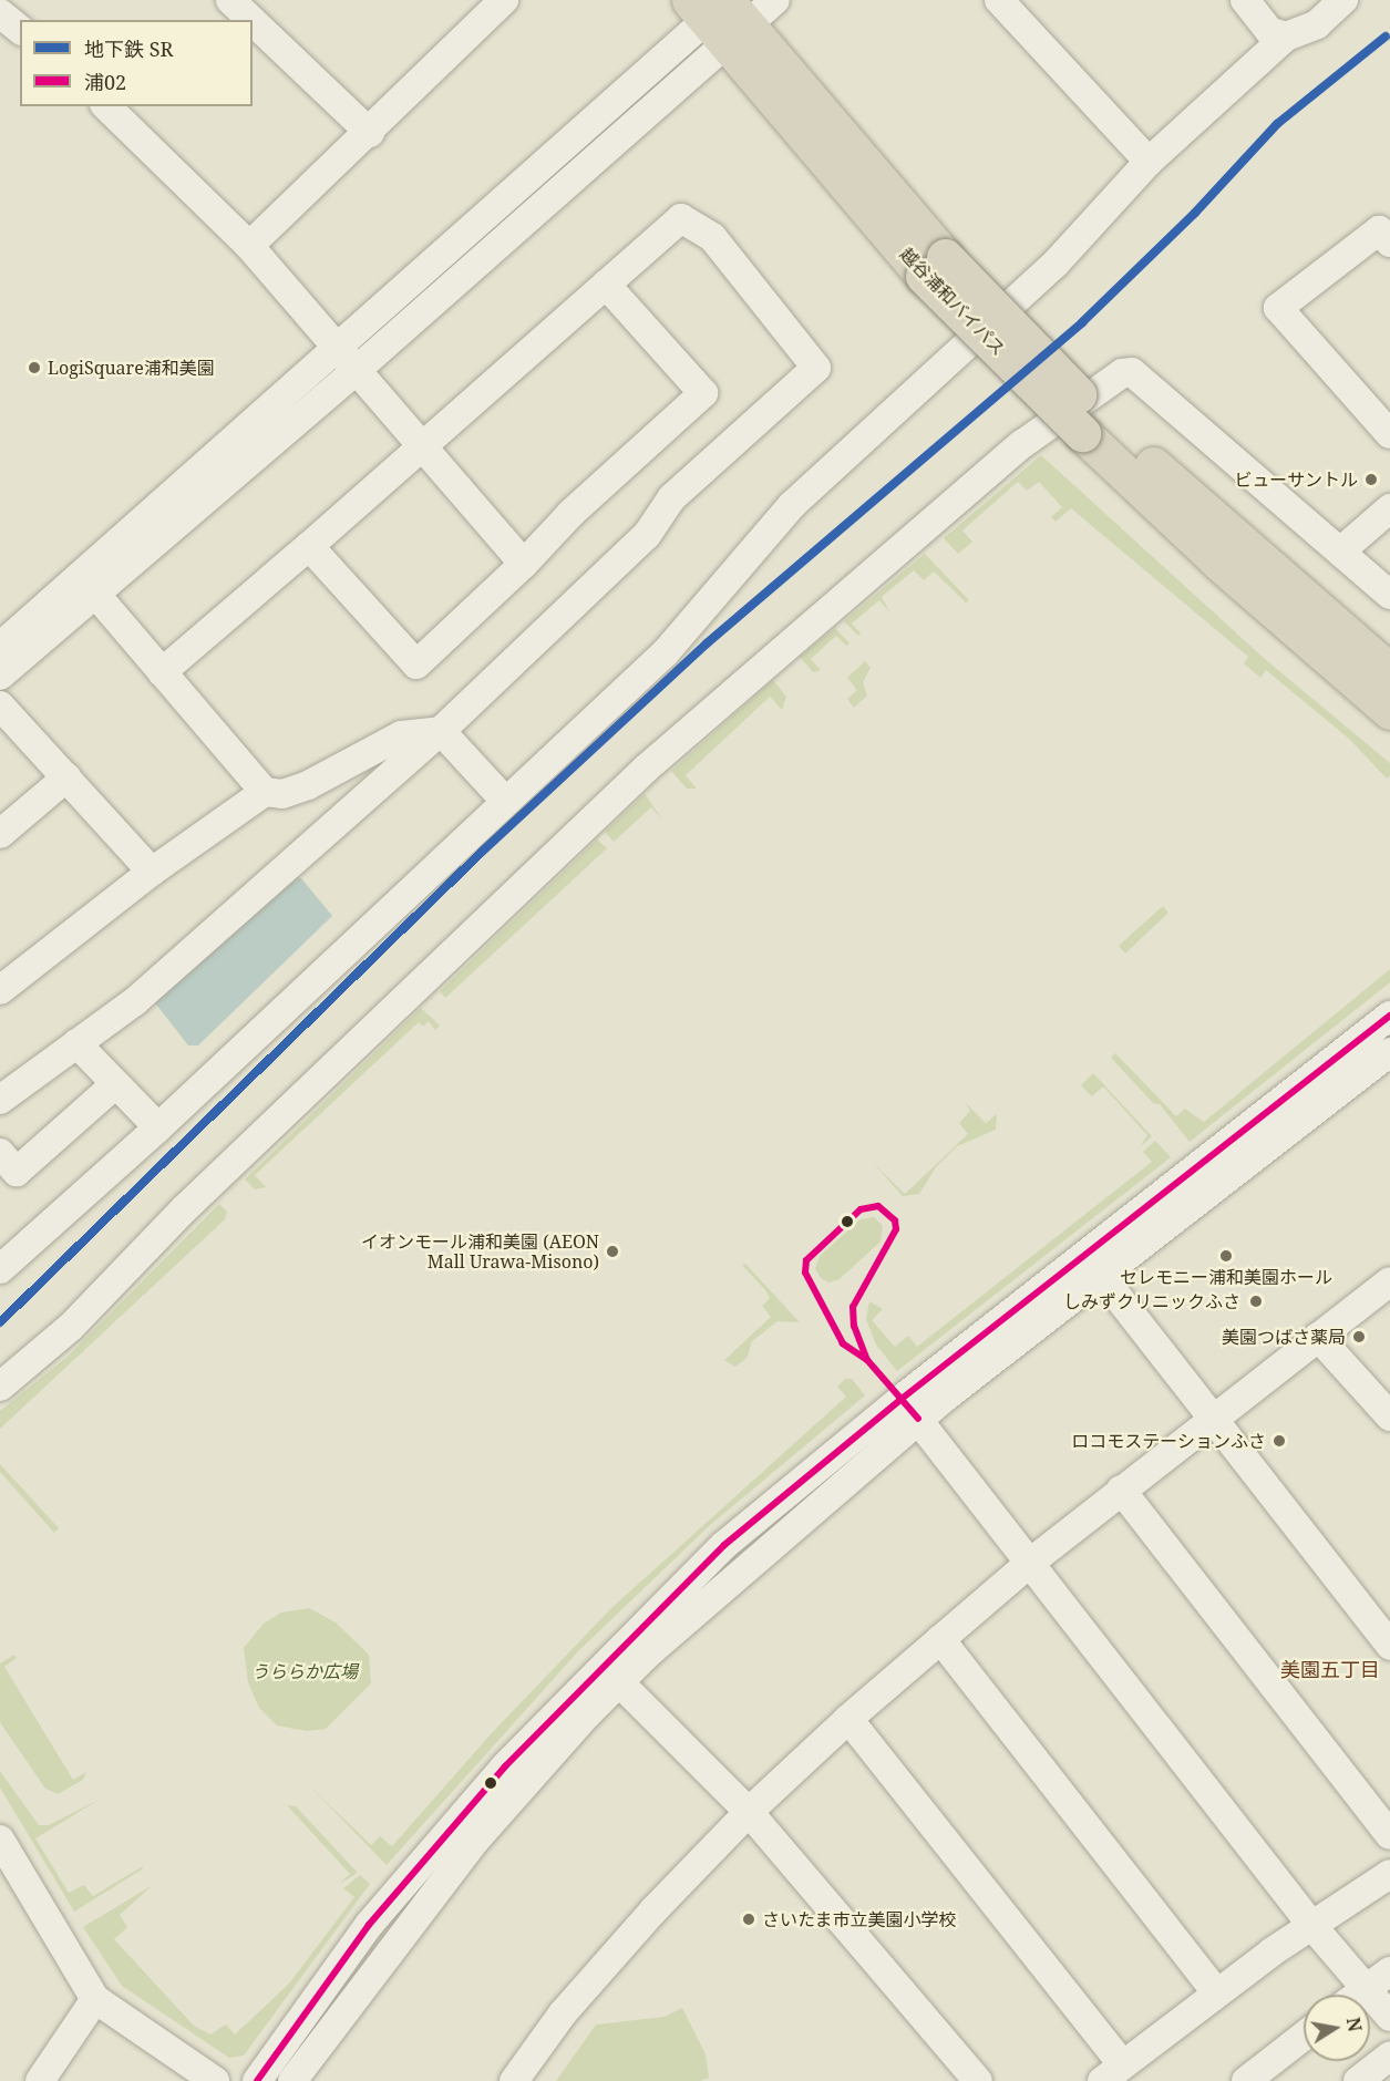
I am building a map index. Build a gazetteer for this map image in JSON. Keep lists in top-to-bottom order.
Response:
{
  "streets": {
    "highway": ["越谷浦和バイパス"]
  },
  "districts": ["美園五丁目"],
  "parks": ["うららか広場"],
  "places": [
    "LogiSquare浦和美園",
    "ビューサントル",
    "イオンモール浦和美園 (AEON Mall Urawa-Misono)",
    "セレモニー浦和美園ホール",
    "しみずクリニックふさ",
    "美園つばさ薬局",
    "ロコモステーションふさ",
    "さいたま市立美園小学校"
  ],
  "lines": ["metro line SR", "transit line 浦02"],
  "legend": ["地下鉄 SR", "浦02"],
  "north": "right"
}
